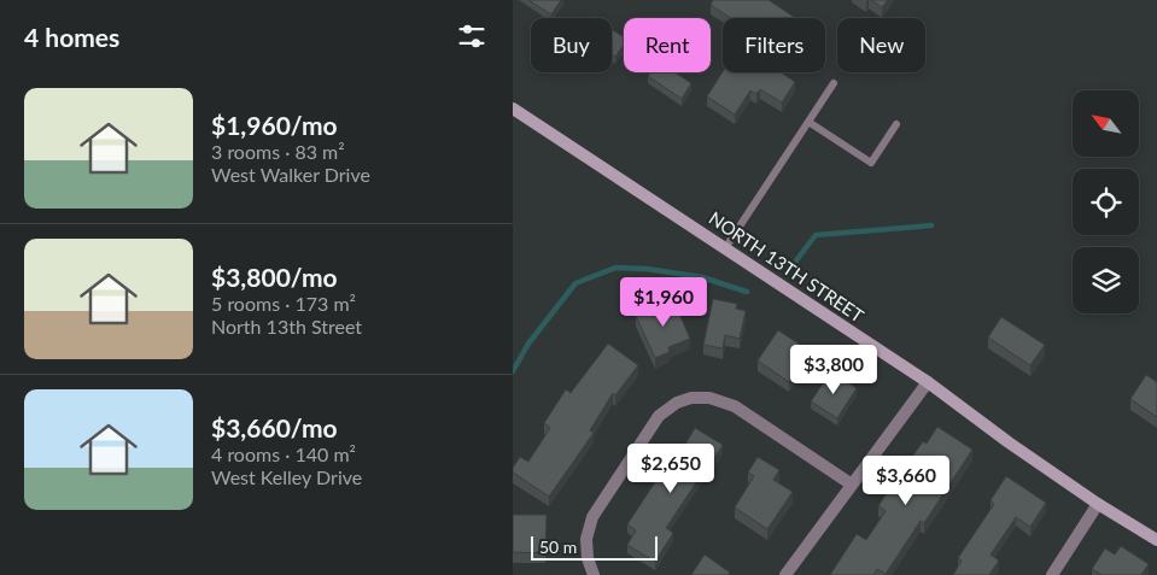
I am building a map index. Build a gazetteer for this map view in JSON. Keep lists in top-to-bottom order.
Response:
{
  "streets": {
    "street": ["NORTH 13TH STREET"]
  },
  "scale_bar": "50 m",
  "north": "top left",
  "page": {
    "heading": "4 homes",
    "chip": [
      "Buy",
      "Rent",
      "Filters",
      "New"
    ],
    "list": [
      {
        "name": "$1,960/mo",
        "note": "3 rooms · 83 m² · West Walker Drive"
      },
      {
        "name": "$3,800/mo",
        "note": "5 rooms · 173 m² · North 13th Street"
      },
      {
        "name": "$3,660/mo",
        "note": "4 rooms · 140 m² · West Kelley Drive"
      }
    ],
    "price": [
      "$1,960",
      "$3,800",
      "$2,650",
      "$3,660"
    ],
    "scale": "50 m"
  }
}
